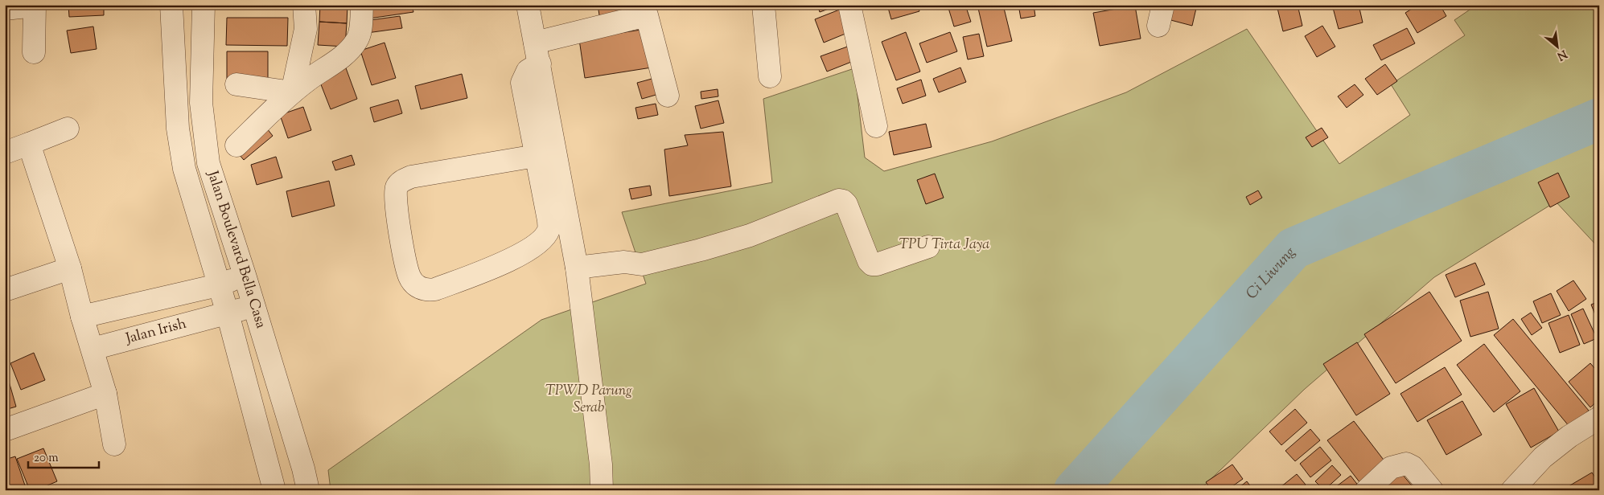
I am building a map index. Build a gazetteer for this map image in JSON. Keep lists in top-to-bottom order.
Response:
{
  "streets": {
    "street": ["Jalan Boulevard Bella Casa", "Jalan Irish"]
  },
  "crossings": [
    ["Jalan Boulevard Bella Casa", "Jalan Irish"]
  ],
  "water": ["Ci Liwung"],
  "parks": ["TPU Tirta Jaya", "TPWD Parung Serab"],
  "scale_bar": "20 m",
  "north": "bottom right"
}
